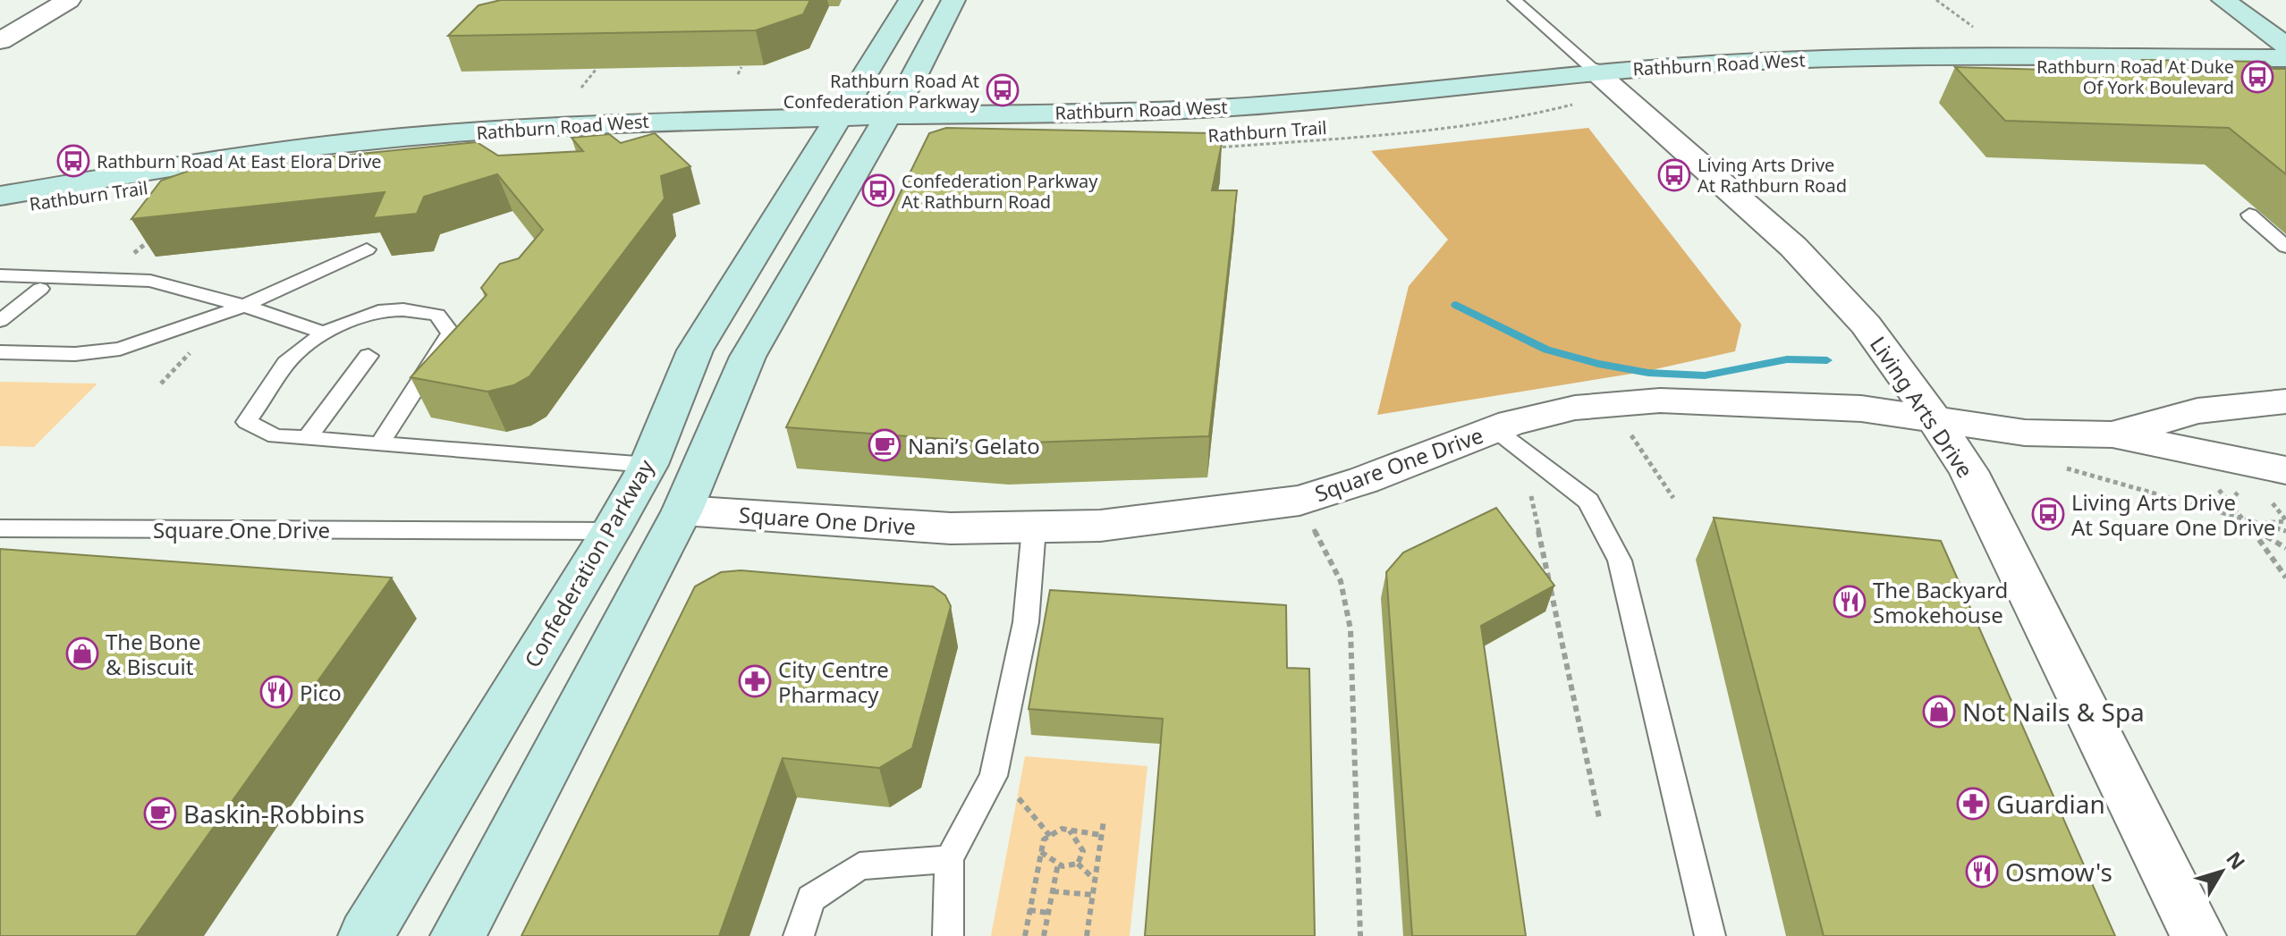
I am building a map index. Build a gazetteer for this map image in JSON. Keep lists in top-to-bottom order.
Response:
{
  "streets": {
    "street": [
      "Rathburn Road West",
      "Living Arts Drive",
      "Square One Drive",
      "Confederation Parkway"
    ],
    "path": ["Rathburn Trail"]
  },
  "crossings": [
    ["Rathburn Road West", "Living Arts Drive"],
    ["Rathburn Road West", "Confederation Parkway"],
    ["Living Arts Drive", "Square One Drive"],
    ["Square One Drive", "Confederation Parkway"]
  ],
  "places": {
    "bus stop": [
      "Rathburn Road At Duke Of York Boulevard",
      "Rathburn Road At Confederation Parkway",
      "Rathburn Road At East Elora Drive",
      "Living Arts Drive At Rathburn Road",
      "Confederation Parkway At Rathburn Road",
      "Living Arts Drive At Square One Drive"
    ],
    "cafe": ["Nani’s Gelato", "Baskin-Robbins"],
    "restaurant": ["The Backyard Smokehouse", "Pico", "Osmow's"],
    "shop": ["The Bone & Biscuit", "Not Nails & Spa"],
    "pharmacy": ["City Centre Pharmacy", "Guardian"]
  },
  "north": "top right"
}
